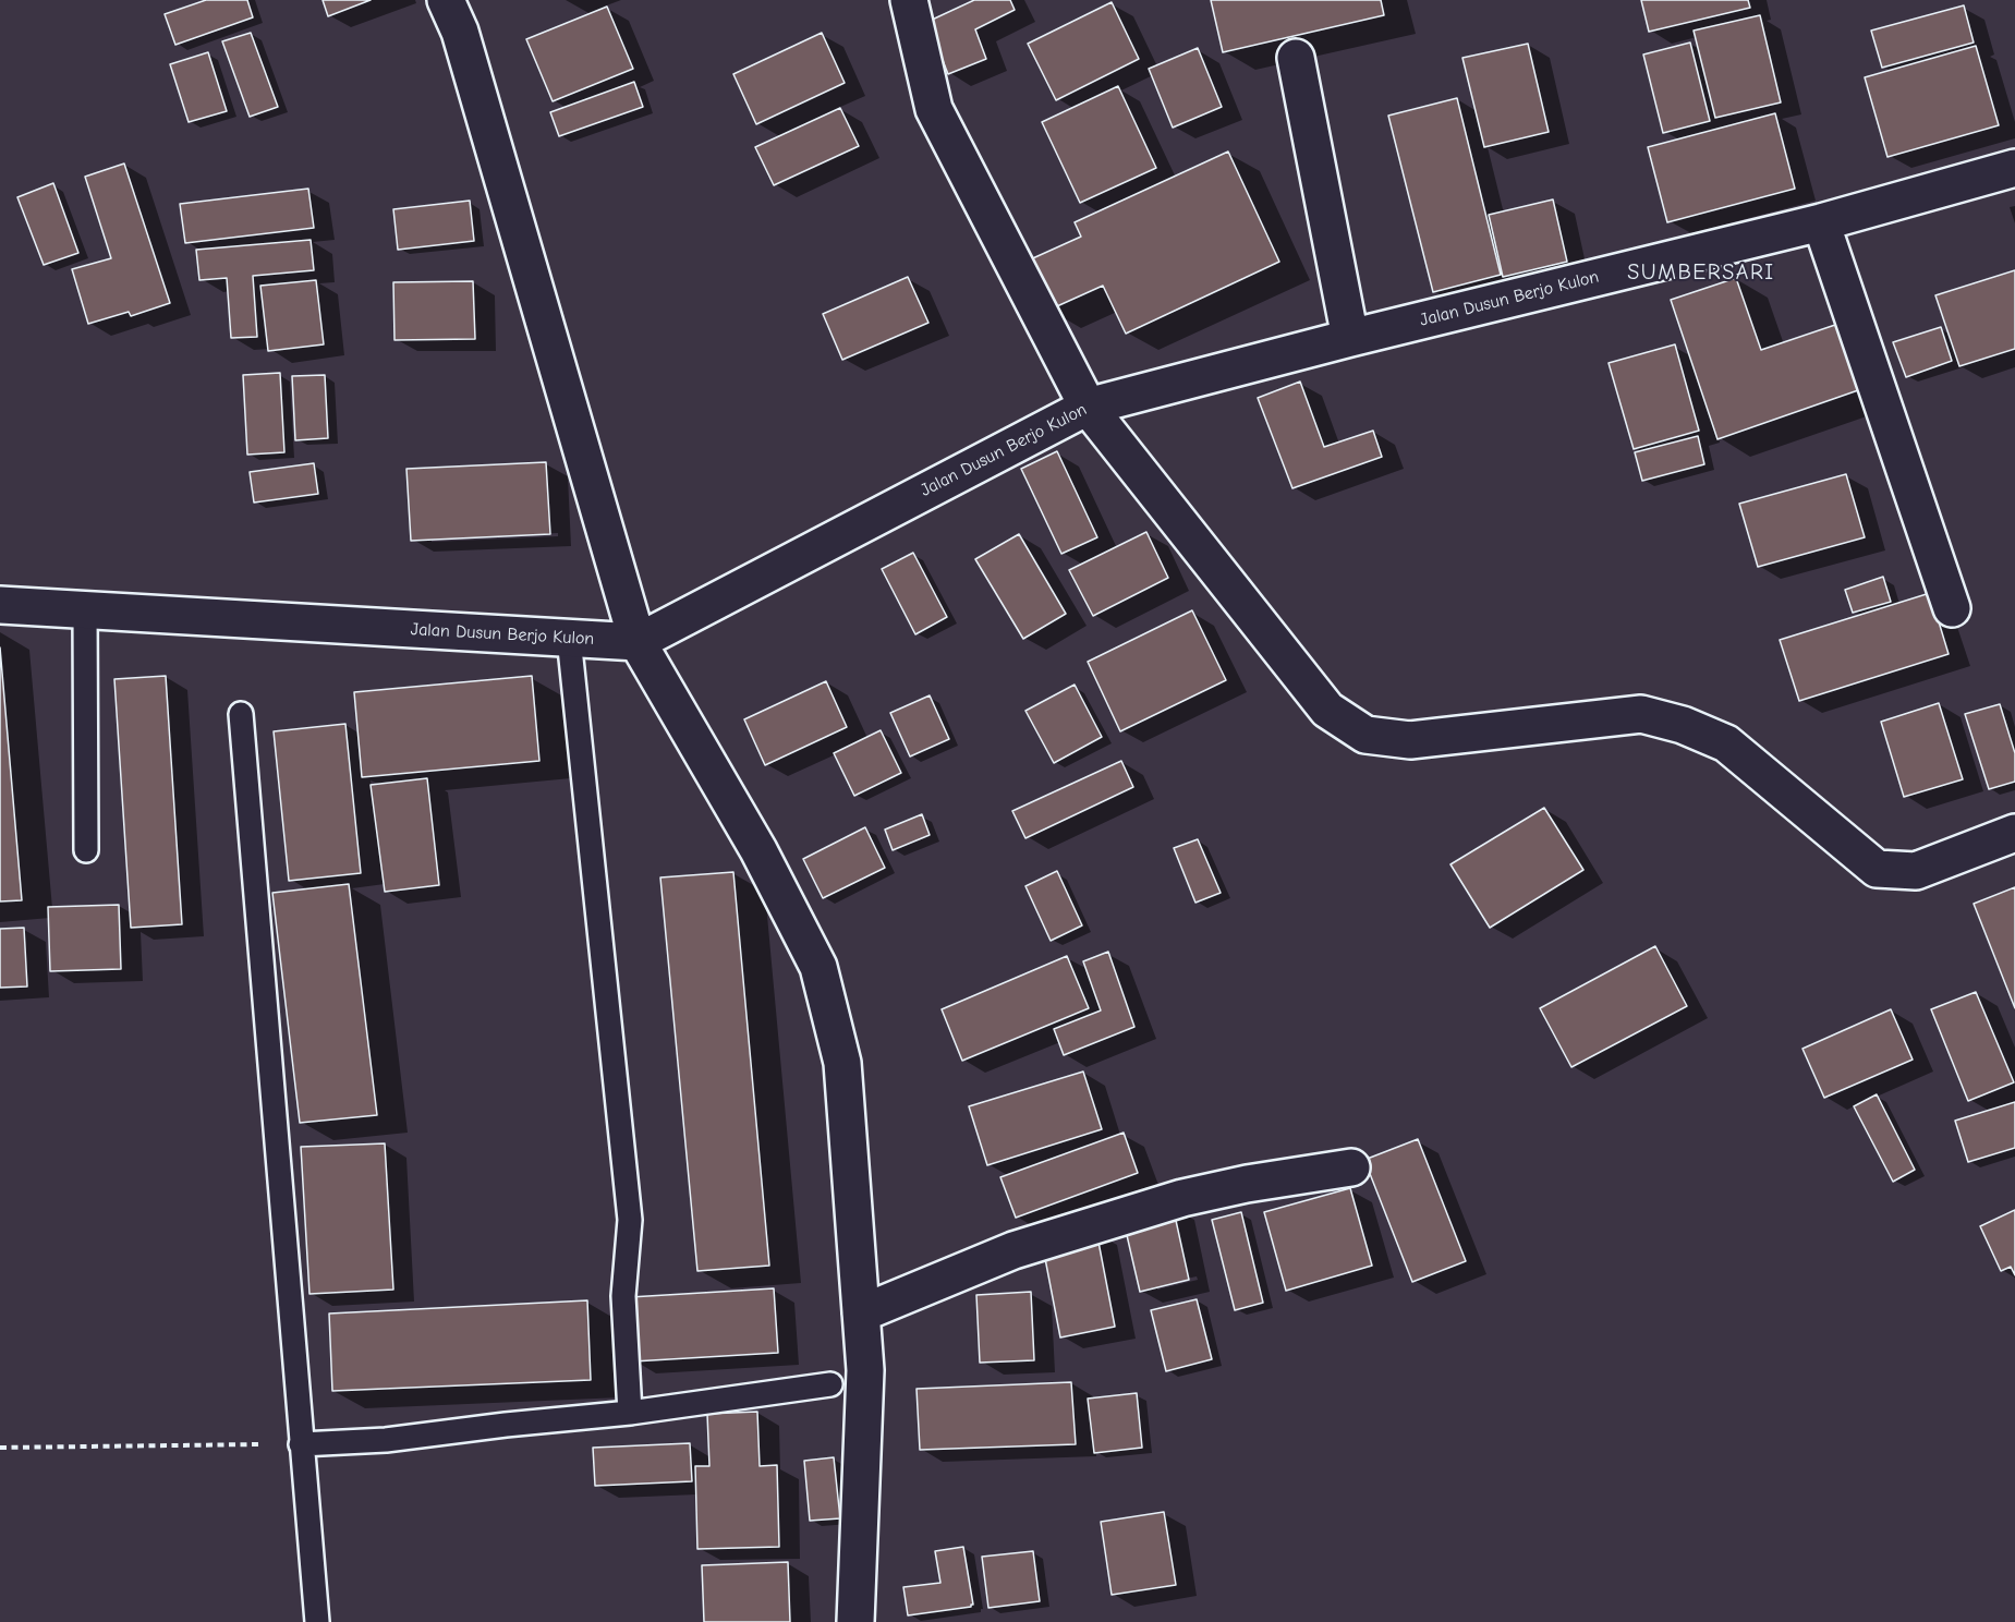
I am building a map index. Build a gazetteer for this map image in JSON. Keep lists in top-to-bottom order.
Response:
{
  "streets": {
    "street": ["Jalan Dusun Berjo Kulon"]
  },
  "districts": ["SUMBERSARI"]
}
